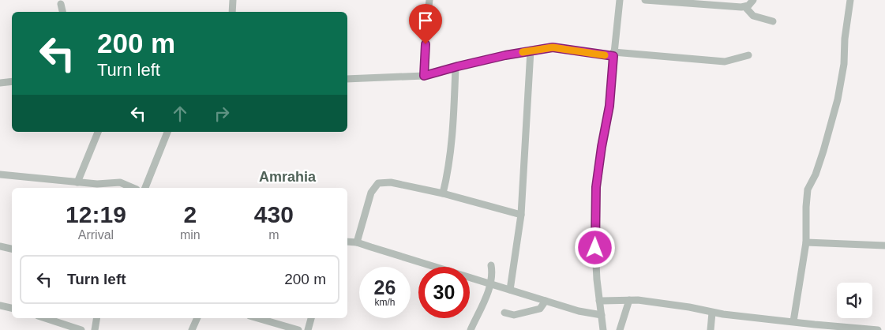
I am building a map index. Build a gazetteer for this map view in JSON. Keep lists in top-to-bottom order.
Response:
{
  "districts": ["Amrahia"],
  "page": {
    "turn": ["200 m", "Turn left"],
    "eta": [
      "12:19",
      "Arrival",
      "2",
      "min",
      "430",
      "m"
    ],
    "list": [
      {
        "name": "Turn left",
        "value": "200 m"
      }
    ],
    "speed": "26 km/h",
    "limit": "30"
  }
}
